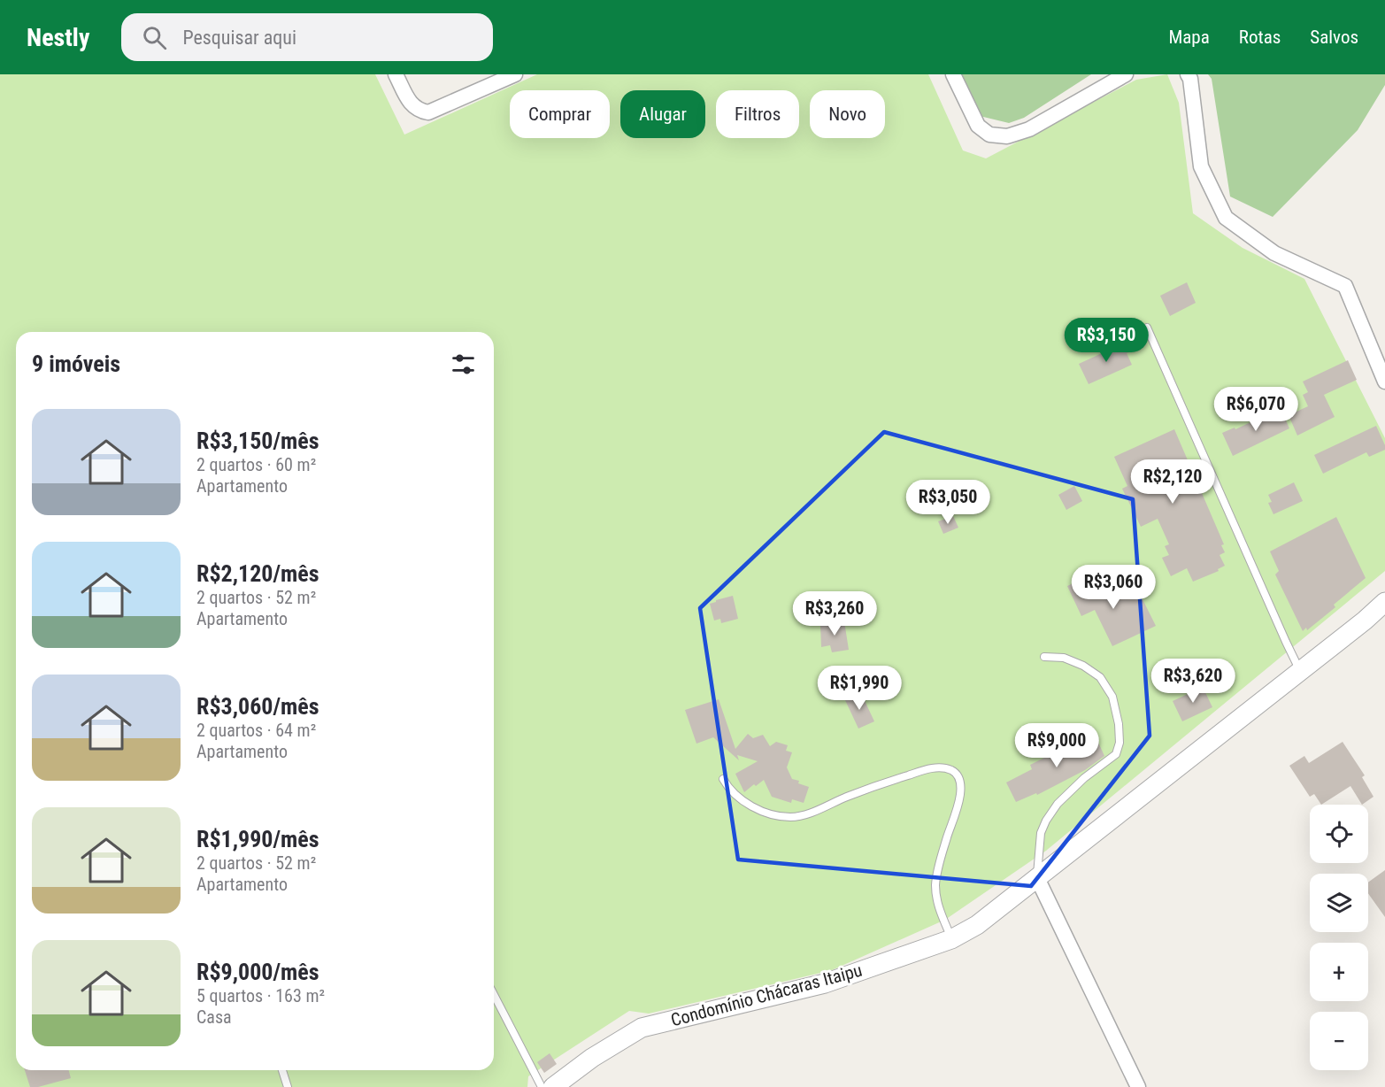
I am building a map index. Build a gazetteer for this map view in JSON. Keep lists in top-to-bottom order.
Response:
{
  "streets": {
    "street": ["Condomínio Chácaras Itaipu"]
  },
  "page": {
    "header": "Nestly",
    "search": "Pesquisar aqui",
    "nav": ["Mapa", "Rotas", "Salvos"],
    "chip": [
      "Comprar",
      "Alugar",
      "Filtros",
      "Novo"
    ],
    "price": [
      "R$3,150",
      "R$6,070",
      "R$2,120",
      "R$3,050",
      "R$3,060",
      "R$3,260",
      "R$3,620",
      "R$1,990",
      "R$9,000"
    ],
    "heading": "9 imóveis",
    "list": [
      {
        "name": "R$3,150/mês",
        "note": "2 quartos · 60 m² · Apartamento"
      },
      {
        "name": "R$2,120/mês",
        "note": "2 quartos · 52 m² · Apartamento"
      },
      {
        "name": "R$3,060/mês",
        "note": "2 quartos · 64 m² · Apartamento"
      },
      {
        "name": "R$1,990/mês",
        "note": "2 quartos · 52 m² · Apartamento"
      },
      {
        "name": "R$9,000/mês",
        "note": "5 quartos · 163 m² · Casa"
      }
    ],
    "map_buttons": ["+", "−"]
  }
}
